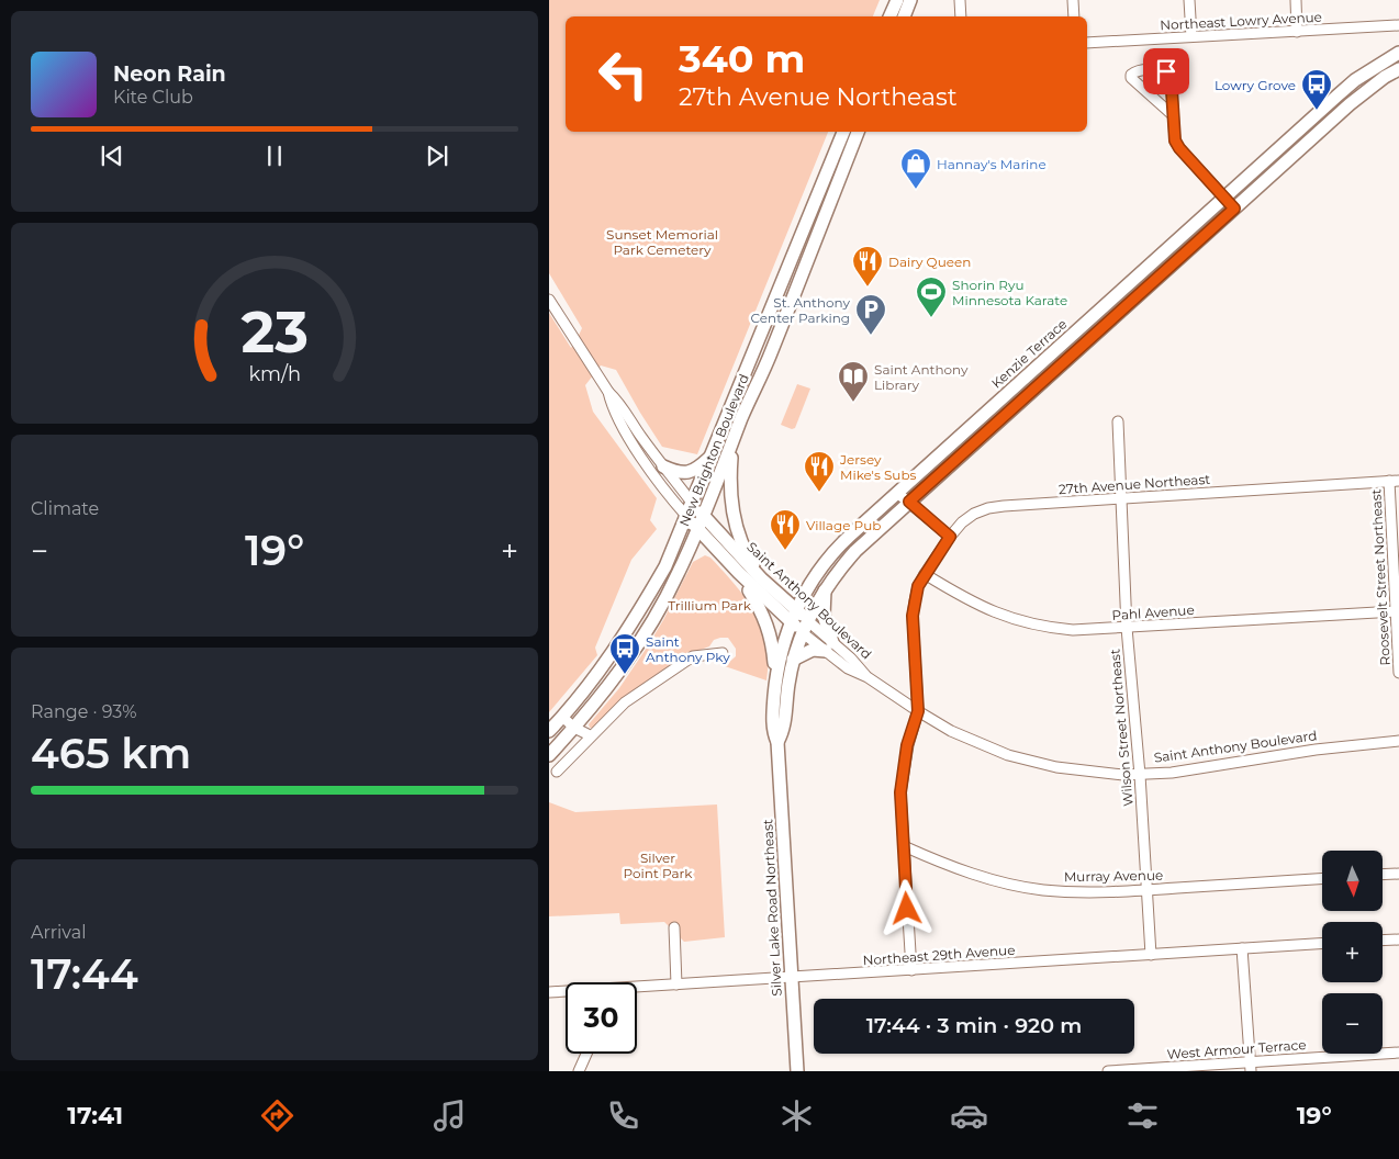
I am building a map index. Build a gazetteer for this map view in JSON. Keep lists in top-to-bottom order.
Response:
{
  "streets": {
    "main road": [
      "Kenzie Terrace",
      "New Brighton Boulevard",
      "Saint Anthony Boulevard",
      "Silver Lake Road Northeast"
    ],
    "street": [
      "Northeast Lowry Avenue",
      "27th Avenue Northeast",
      "Roosevelt Street Northeast",
      "Pahl Avenue",
      "Wilson Street Northeast",
      "Murray Avenue",
      "Northeast 29th Avenue",
      "West Armour Terrace"
    ]
  },
  "crossings": [
    ["Kenzie Terrace", "Saint Anthony Boulevard"],
    ["Kenzie Terrace", "Silver Lake Road Northeast"],
    ["New Brighton Boulevard", "Saint Anthony Boulevard"],
    ["27th Avenue Northeast", "Roosevelt Street Northeast"],
    ["27th Avenue Northeast", "Saint Anthony Boulevard"],
    ["27th Avenue Northeast", "Pahl Avenue"],
    ["27th Avenue Northeast", "Wilson Street Northeast"],
    ["Roosevelt Street Northeast", "Pahl Avenue"],
    ["Saint Anthony Boulevard", "Wilson Street Northeast"],
    ["Saint Anthony Boulevard", "Silver Lake Road Northeast"],
    ["Pahl Avenue", "Wilson Street Northeast"],
    ["Wilson Street Northeast", "Murray Avenue"],
    ["Wilson Street Northeast", "Northeast 29th Avenue"],
    ["Silver Lake Road Northeast", "Northeast 29th Avenue"]
  ],
  "parks": ["Sunset Memorial Park Cemetery", "Trillium Park", "Silver Point Park"],
  "places": {
    "bus stop": ["Lowry Grove", "Saint Anthony Pky"],
    "shop": ["Hannay's Marine"],
    "restaurant": ["Dairy Queen", "Jersey Mike's Subs", "Village Pub"],
    "sports": ["Shorin Ryu Minnesota Karate"],
    "parking": ["St. Anthony Center Parking"],
    "library": ["Saint Anthony Library"]
  },
  "north": "bottom",
  "page": {
    "turn": ["340 m", "27th Avenue Northeast"],
    "song": ["Neon Rain", "Kite Club"],
    "tile": [
      "Climate",
      ["Range · 93%", "465 km"],
      ["Arrival", "17:44"]
    ],
    "heat": ["−", "19°", "+"],
    "map_buttons": ["+", "−"],
    "limit": "30",
    "trip": "17:44 · 3 min · 920 m",
    "tabs": ["17:41", "19°"],
    "gauge": ["23", "km/h"]
  }
}
